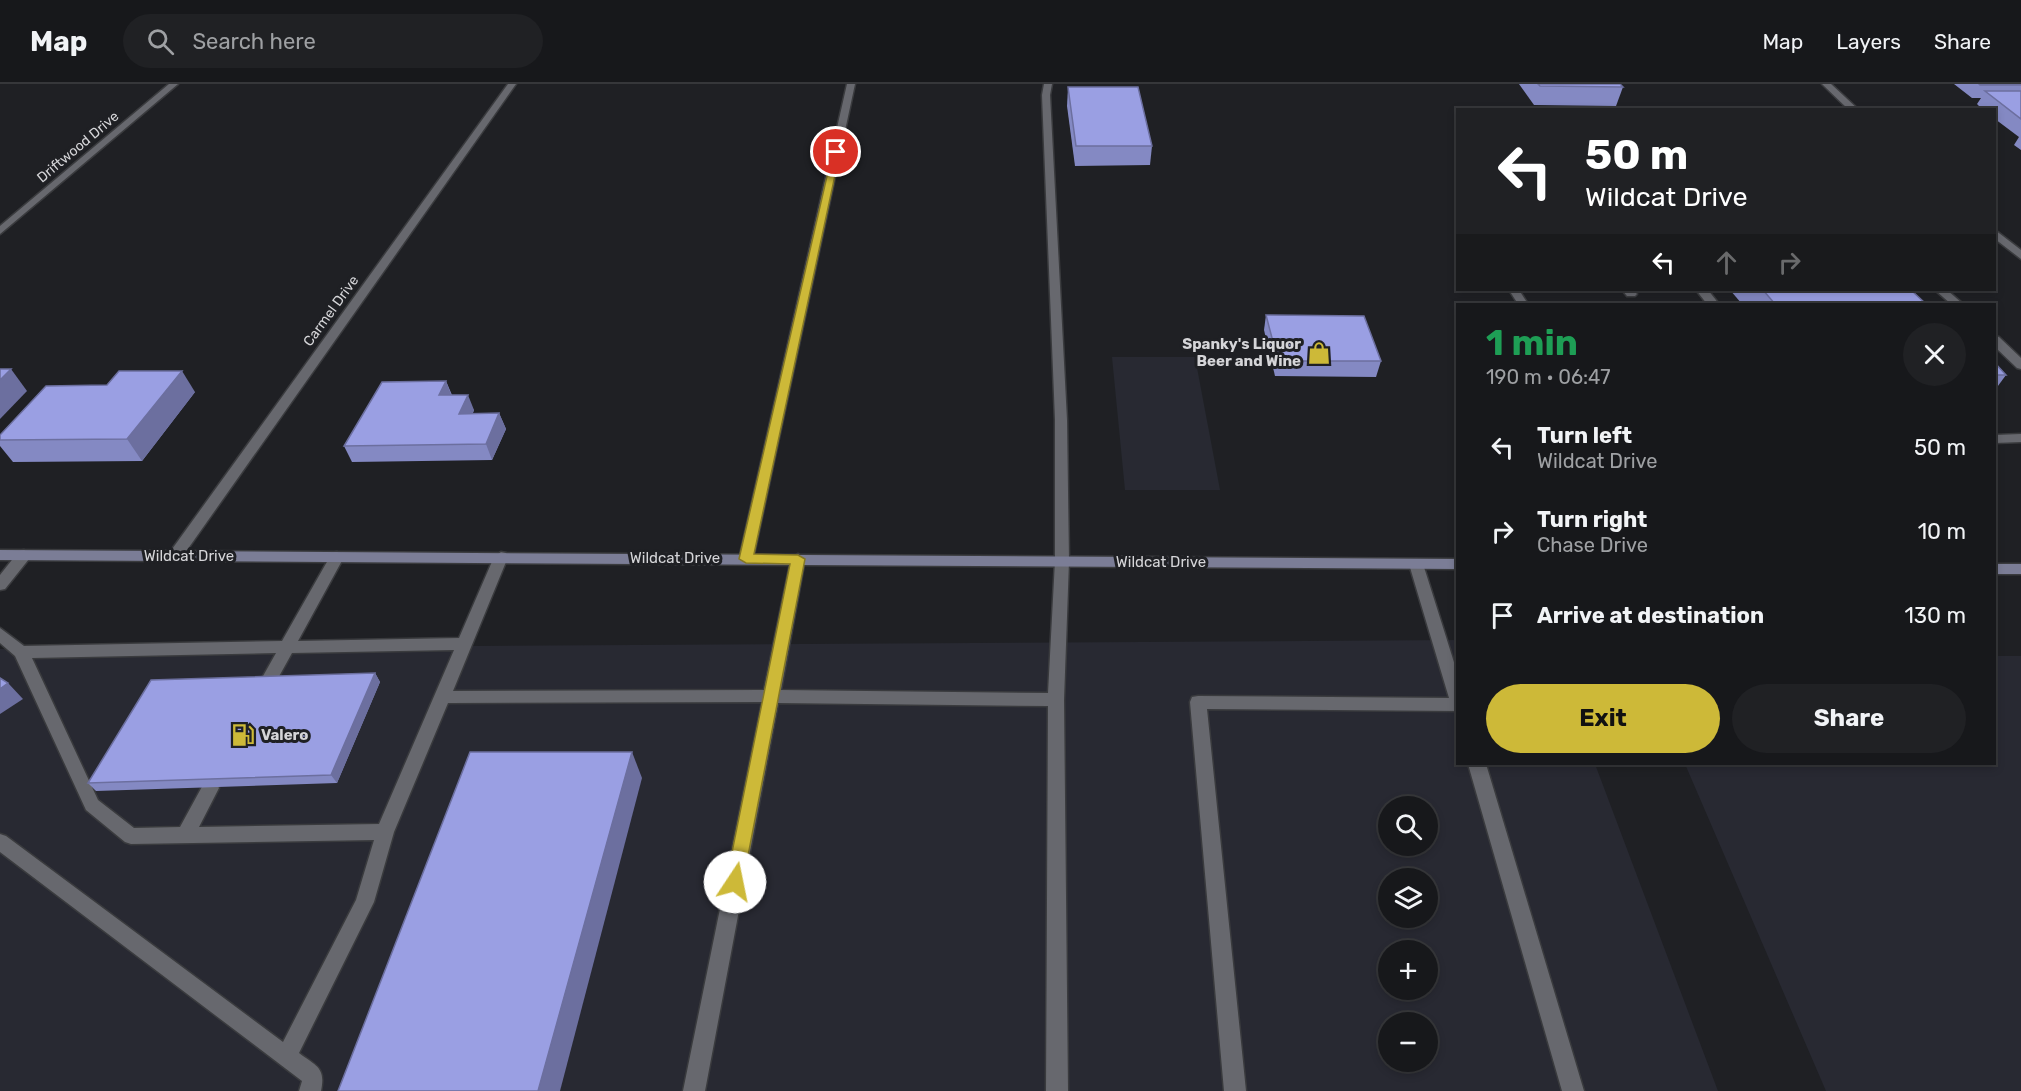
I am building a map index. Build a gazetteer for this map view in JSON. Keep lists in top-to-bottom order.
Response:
{
  "streets": {
    "main road": ["Wildcat Drive"],
    "street": ["Driftwood Drive", "Carmel Drive"]
  },
  "crossings": [
    ["Carmel Drive", "Wildcat Drive"]
  ],
  "places": {
    "shop": ["Spanky's Liquor Beer and Wine"],
    "fuel station": ["Valero"]
  },
  "page": {
    "header": "Map",
    "search": "Search here",
    "nav": ["Map", "Layers", "Share"],
    "turn": ["50 m", "Wildcat Drive"],
    "heading": ["1 min", "190 m · 06:47"],
    "list": [
      {
        "name": "Turn left",
        "note": "Wildcat Drive",
        "value": "50 m"
      },
      {
        "name": "Turn right",
        "note": "Chase Drive",
        "value": "10 m"
      },
      {
        "name": "Arrive at destination",
        "value": "130 m"
      }
    ],
    "buttons": ["Exit", "Share"],
    "map_buttons": ["+", "−"]
  }
}
